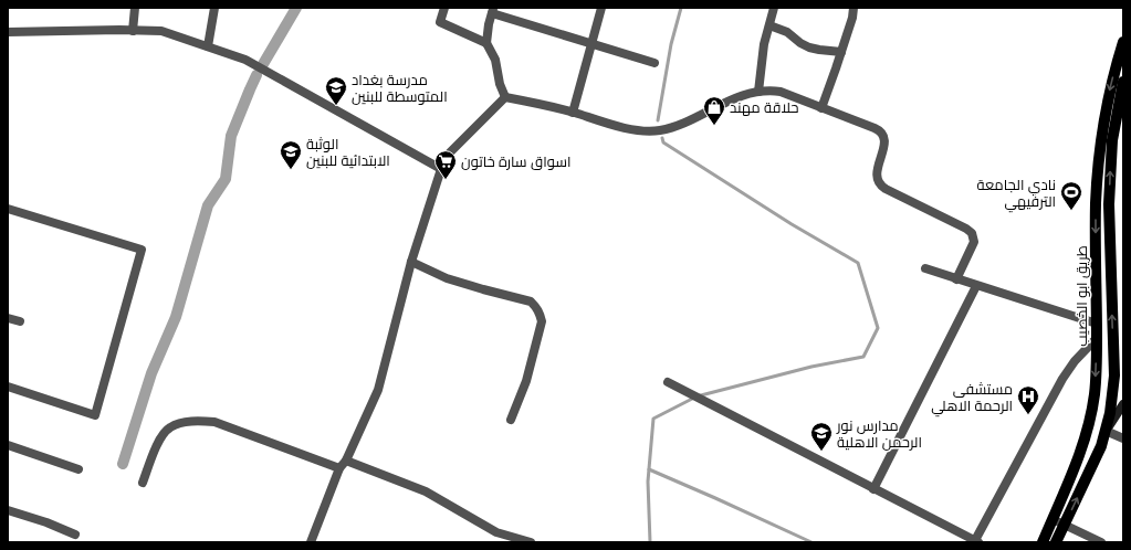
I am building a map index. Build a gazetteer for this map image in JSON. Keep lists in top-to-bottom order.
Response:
{
  "streets": {
    "main road": ["طريق ابو الخصيب"]
  },
  "places": {
    "school or university": ["مدرسة بغداد المتوسطة للبنين", "الوثبة الابتدائية للبنين", "مدارس نور الرحمن الاهلية"],
    "shop": ["حلاقة مهند"],
    "supermarket": ["اسواق سارة خاتون"],
    "sports": ["نادي الجامعة الترفيهي"],
    "hospital": ["مستشفى الرحمة الاهلي"]
  }
}
